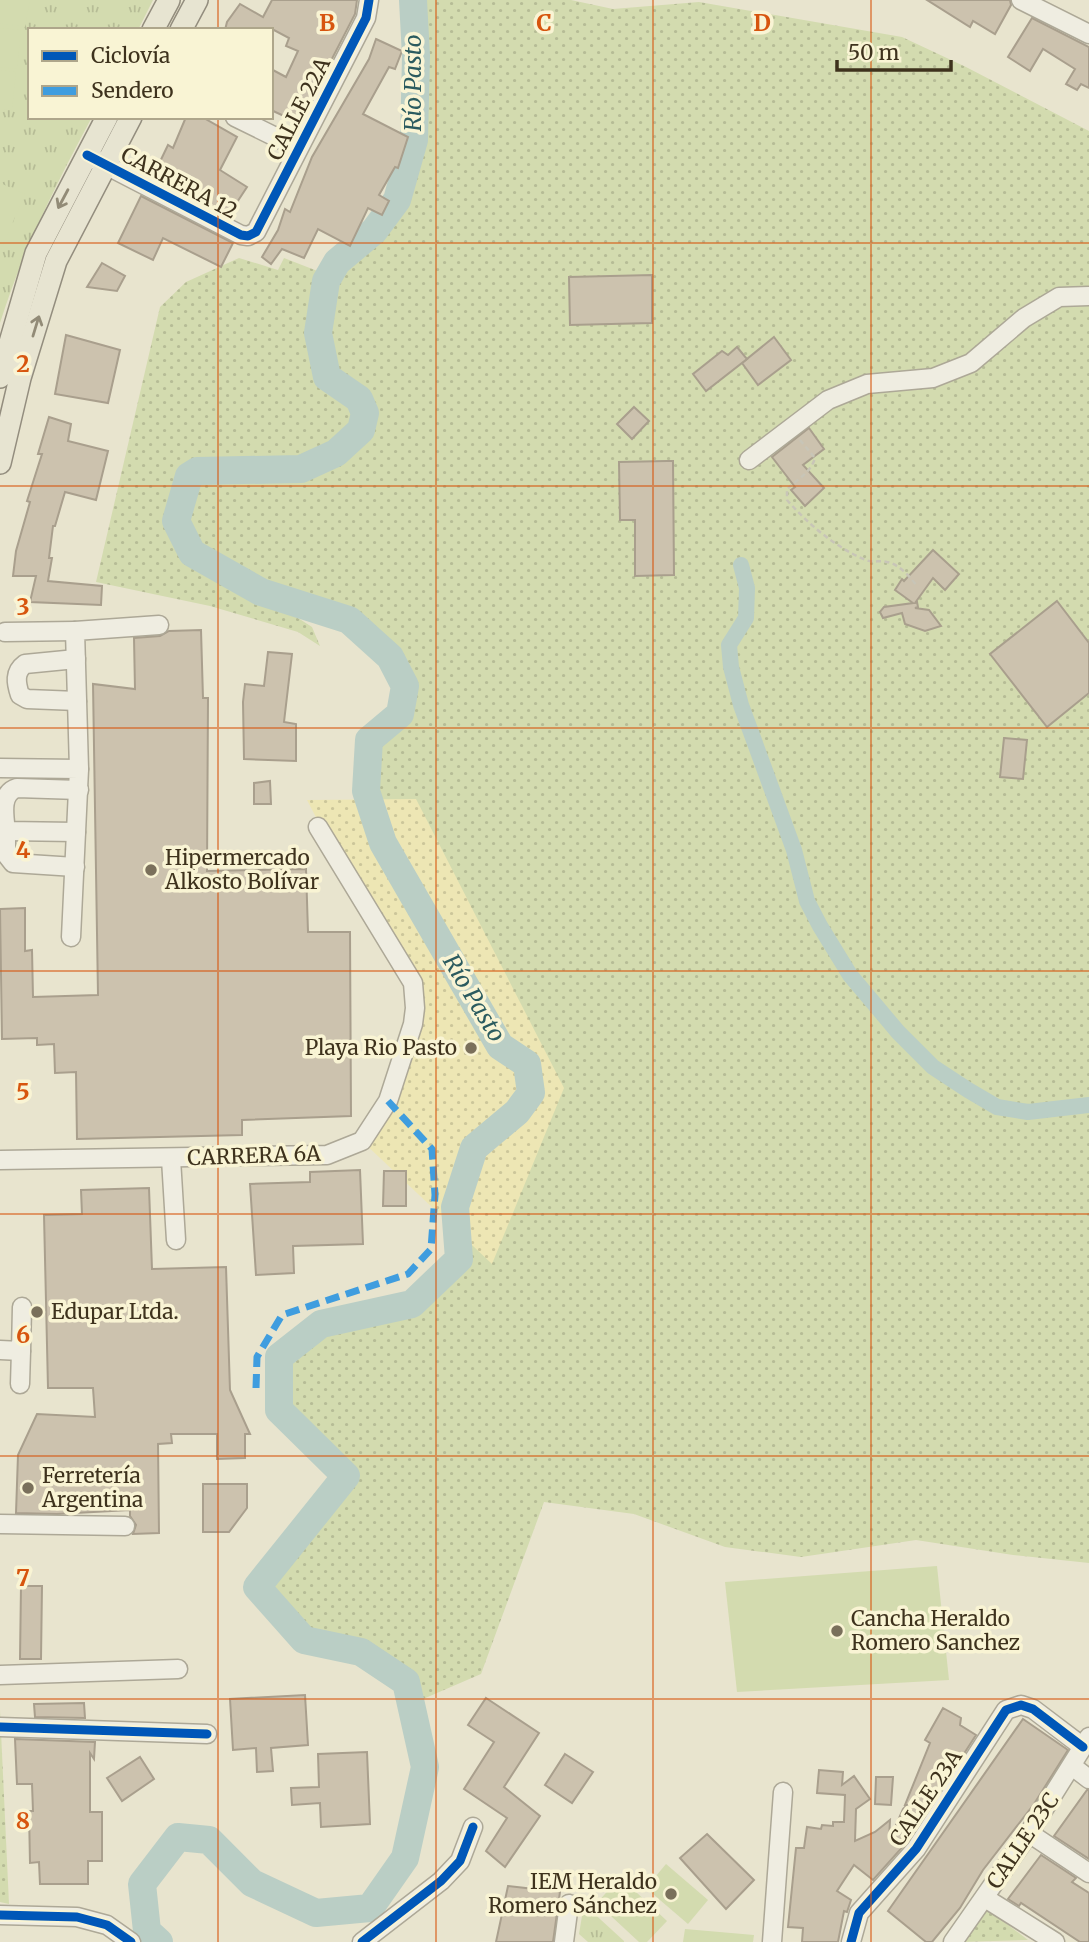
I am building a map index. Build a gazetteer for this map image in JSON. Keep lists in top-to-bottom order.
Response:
{
  "streets": {
    "street": [
      "CALLE 22A",
      "CARRERA 12",
      "CARRERA 6A",
      "CALLE 23A",
      "CALLE 23C"
    ]
  },
  "crossings": [
    ["CALLE 22A", "CARRERA 12"],
    ["CALLE 23A", "CALLE 23C"]
  ],
  "water": ["Río Pasto"],
  "places": [
    "Hipermercado Alkosto Bolívar",
    "Playa Rio Pasto",
    "Edupar Ltda.",
    "Ferretería Argentina",
    "Cancha Heraldo Romero Sanchez",
    "IEM Heraldo Romero Sánchez"
  ],
  "legend": ["Ciclovía", "Sendero"],
  "scale_bar": "50 m",
  "grid": {
    "columns": ["B", "C", "D"],
    "rows": [
      "2",
      "3",
      "4",
      "5",
      "6",
      "7",
      "8"
    ]
  }
}
